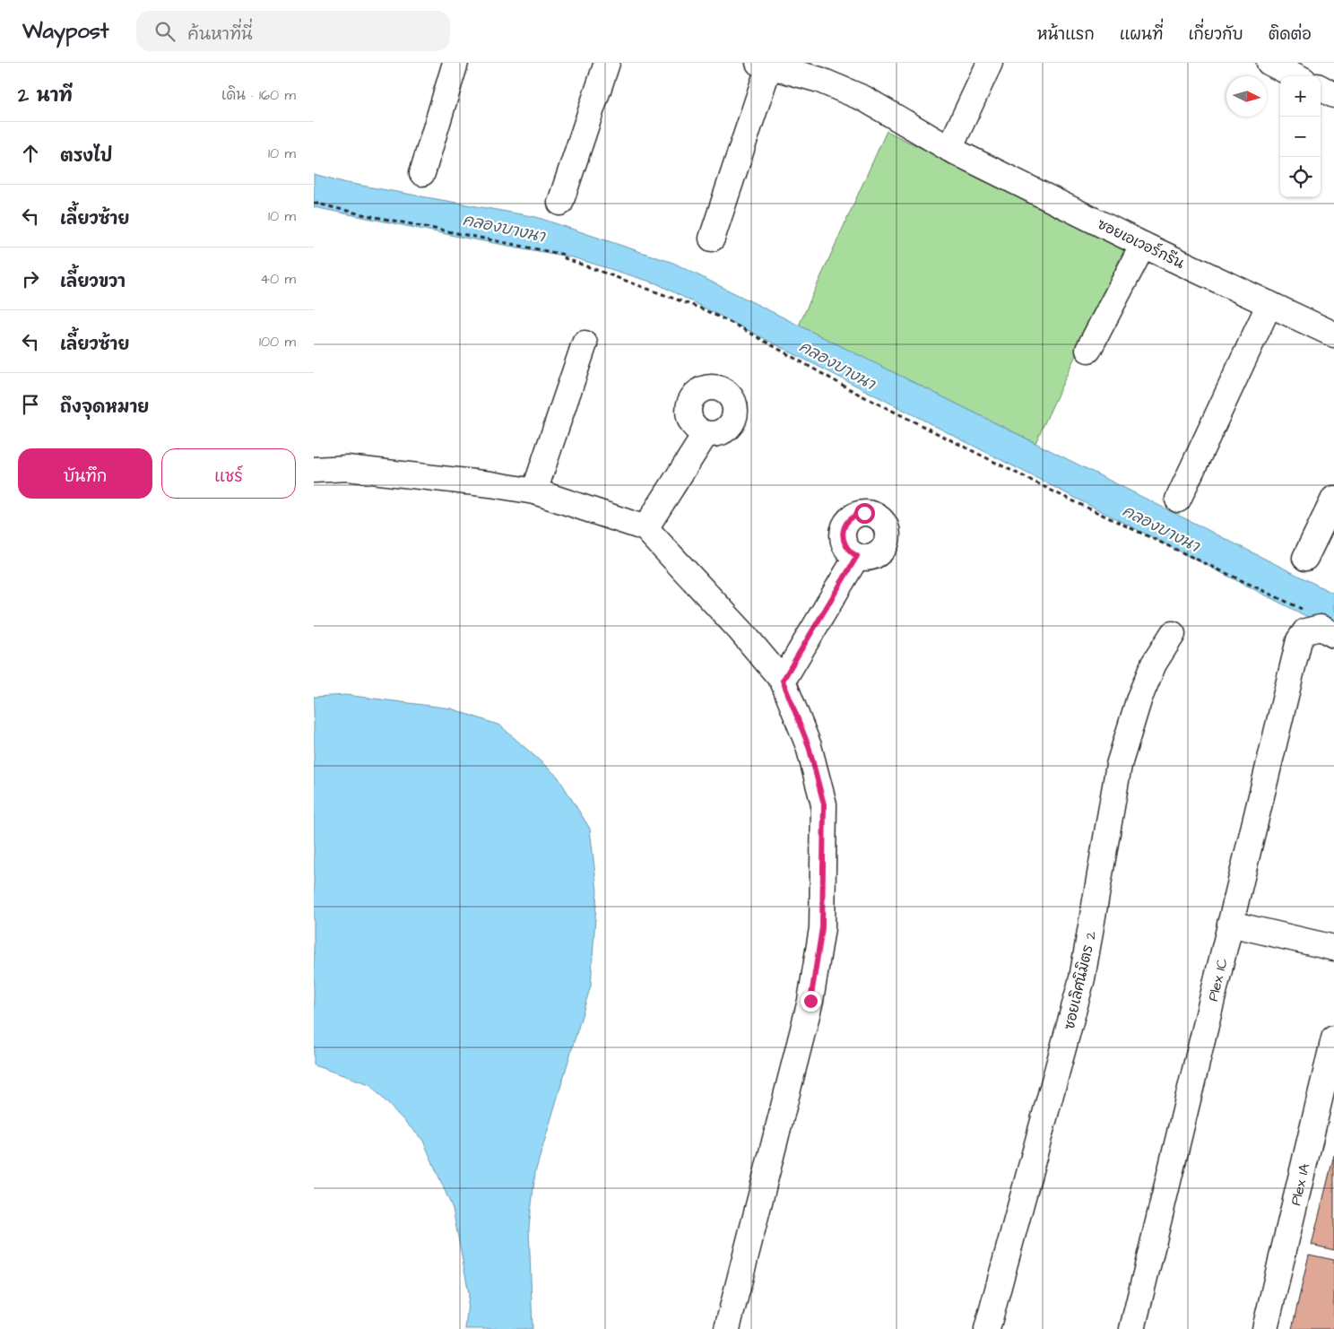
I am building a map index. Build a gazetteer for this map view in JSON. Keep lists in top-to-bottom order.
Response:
{
  "streets": {
    "street": [
      "ซอยเอเวอร์กรีน",
      "Plex 1C",
      "ซอยเลิศนิมิตร 2",
      "Plex 1A"
    ]
  },
  "water": ["คลองบางนา"],
  "north": "right",
  "page": {
    "header": "Waypost",
    "search": "ค้นหาที่นี่",
    "nav": [
      "หน้าแรก",
      "แผนที่",
      "เกี่ยวกับ",
      "ติดต่อ"
    ],
    "heading": ["2 นาที", "เดิน · 160 m"],
    "map_buttons": ["+", "−"],
    "list": [
      ["ตรงไป", "10 m"],
      ["เลี้ยวซ้าย", "10 m"],
      ["เลี้ยวขวา", "40 m"],
      ["เลี้ยวซ้าย", "100 m"],
      "ถึงจุดหมาย"
    ],
    "buttons": ["บันทึก", "แชร์"]
  }
}
